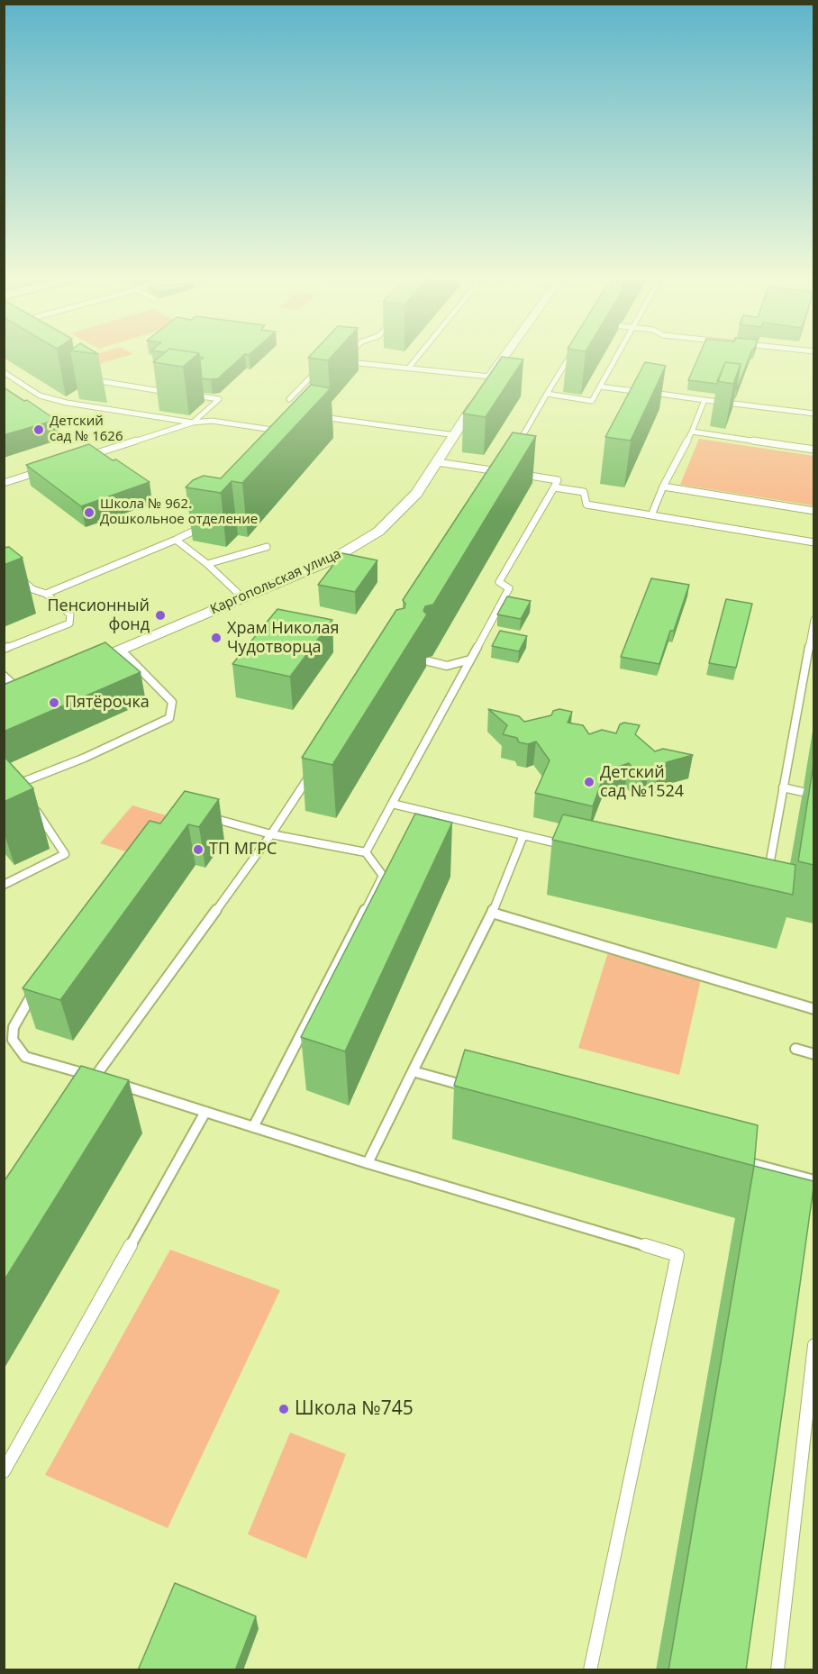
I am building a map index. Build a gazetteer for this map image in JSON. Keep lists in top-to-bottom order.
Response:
{
  "streets": {
    "street": ["Каргопольская улица"]
  },
  "places": [
    "Детский сад № 1626",
    "Школа № 962. Дошкольное отделение",
    "Пенсионный фонд",
    "Храм Николая Чудотворца",
    "Пятёрочка",
    "Детский сад №1524",
    "ТП МГРС",
    "Школа №745"
  ]
}
